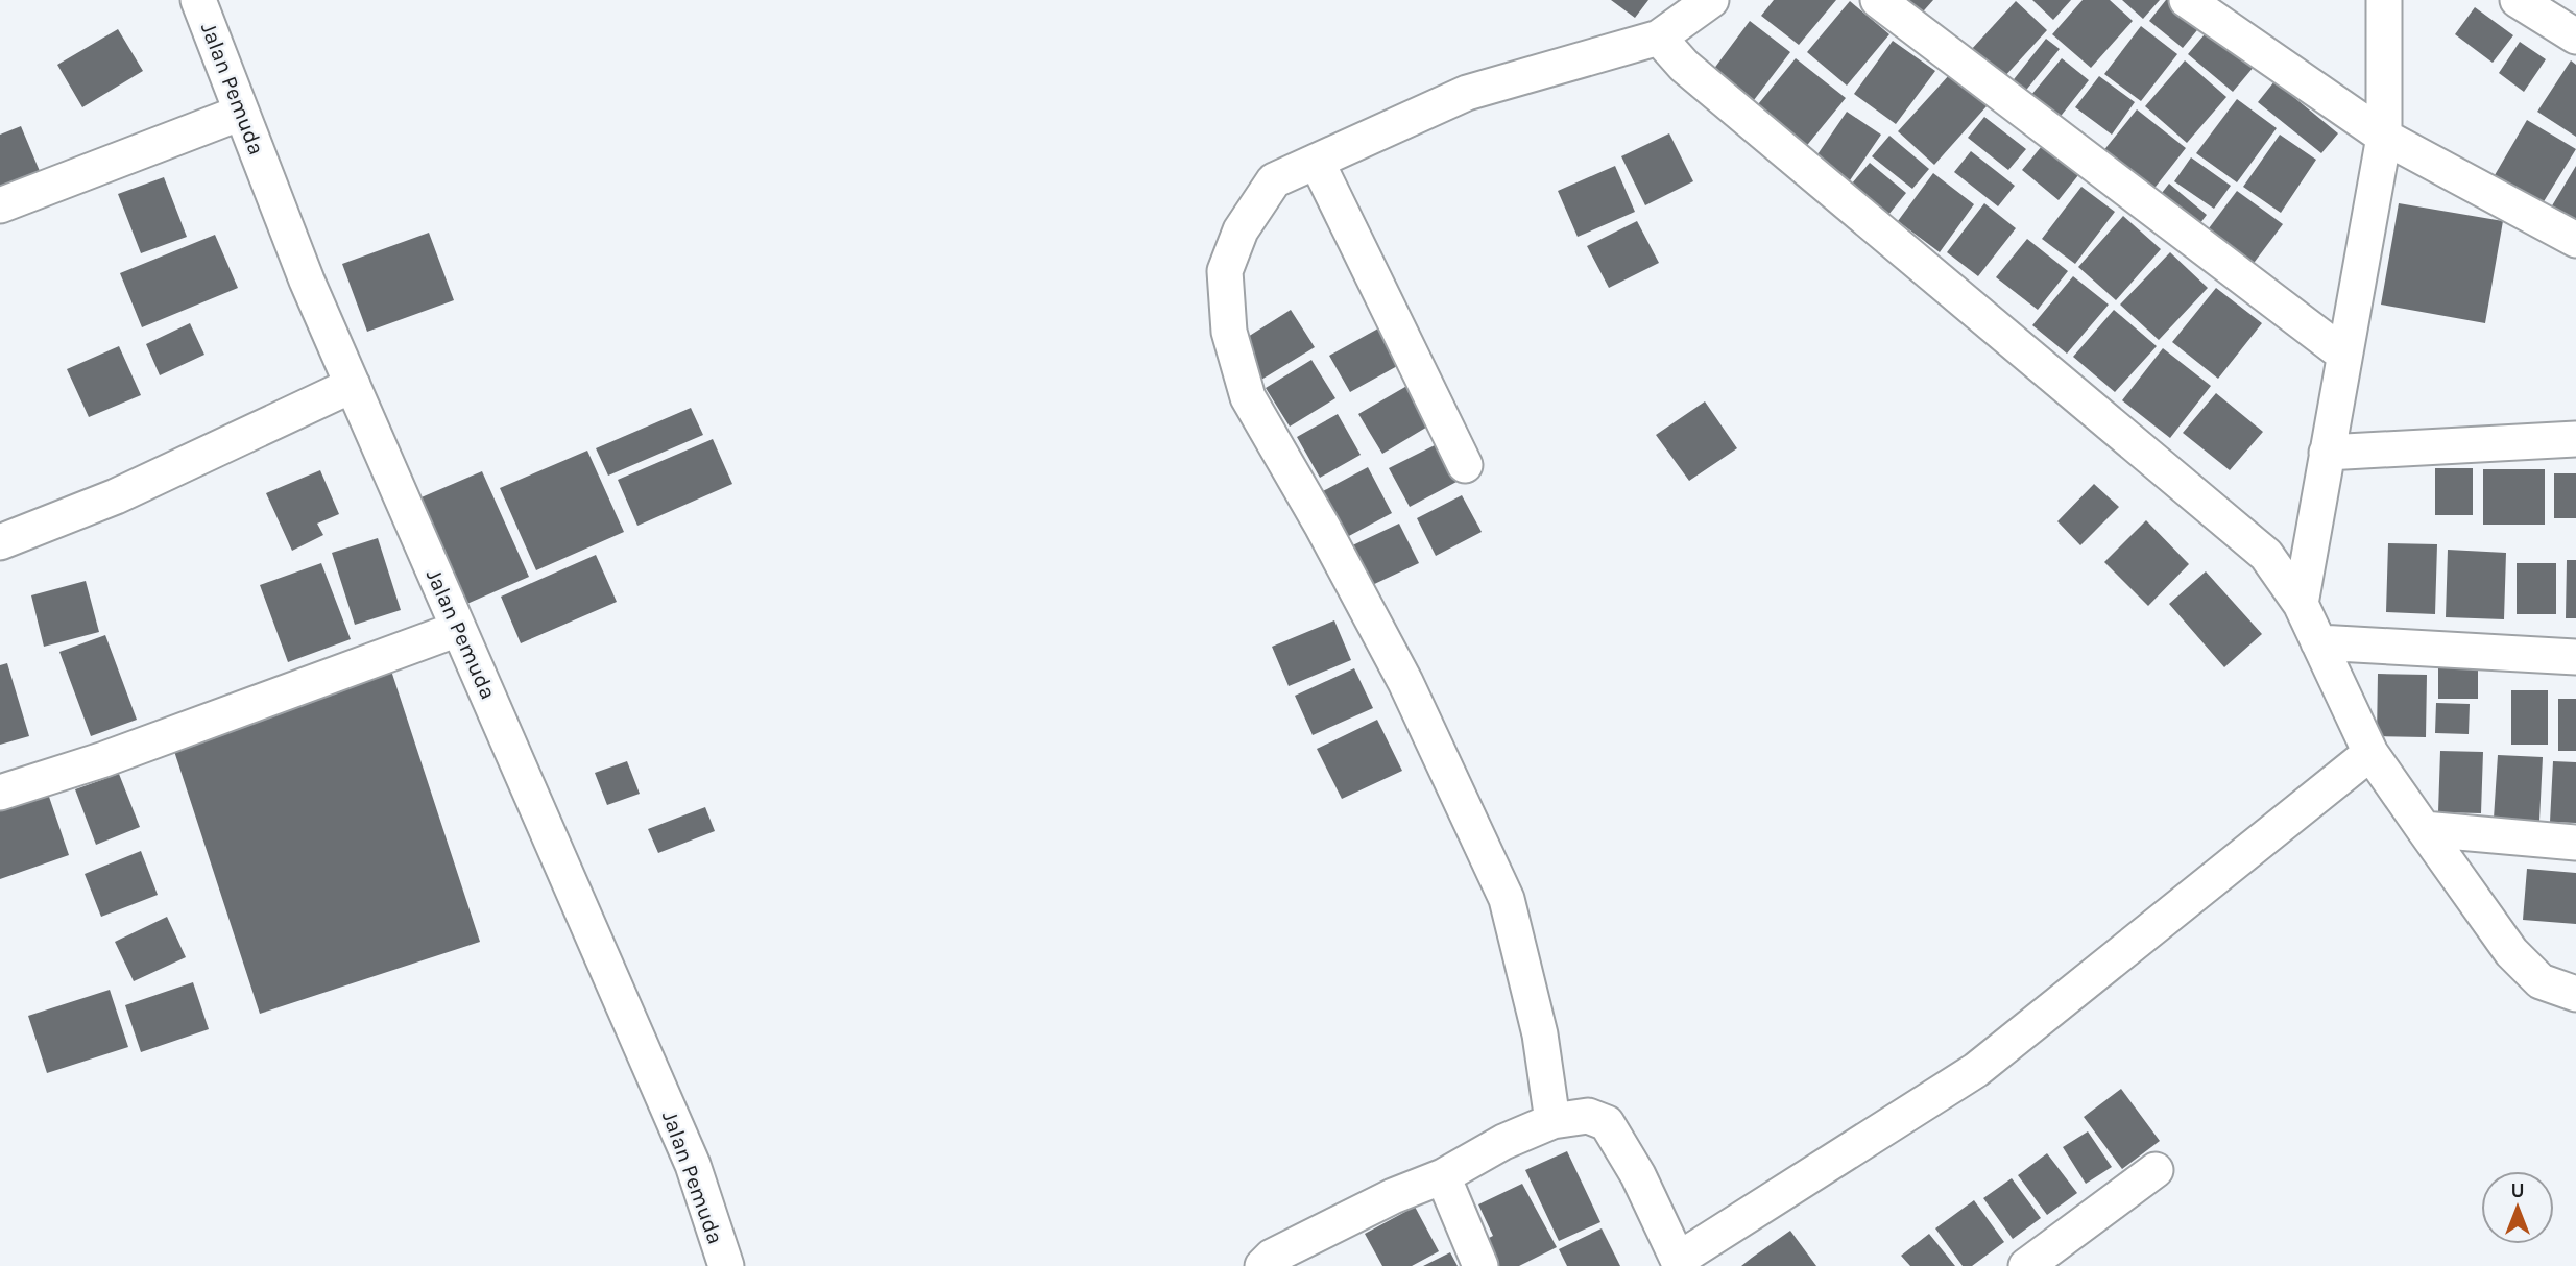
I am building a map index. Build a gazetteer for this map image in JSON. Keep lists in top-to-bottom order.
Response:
{
  "streets": {
    "street": ["Jalan Pemuda"]
  },
  "north": "top"
}
